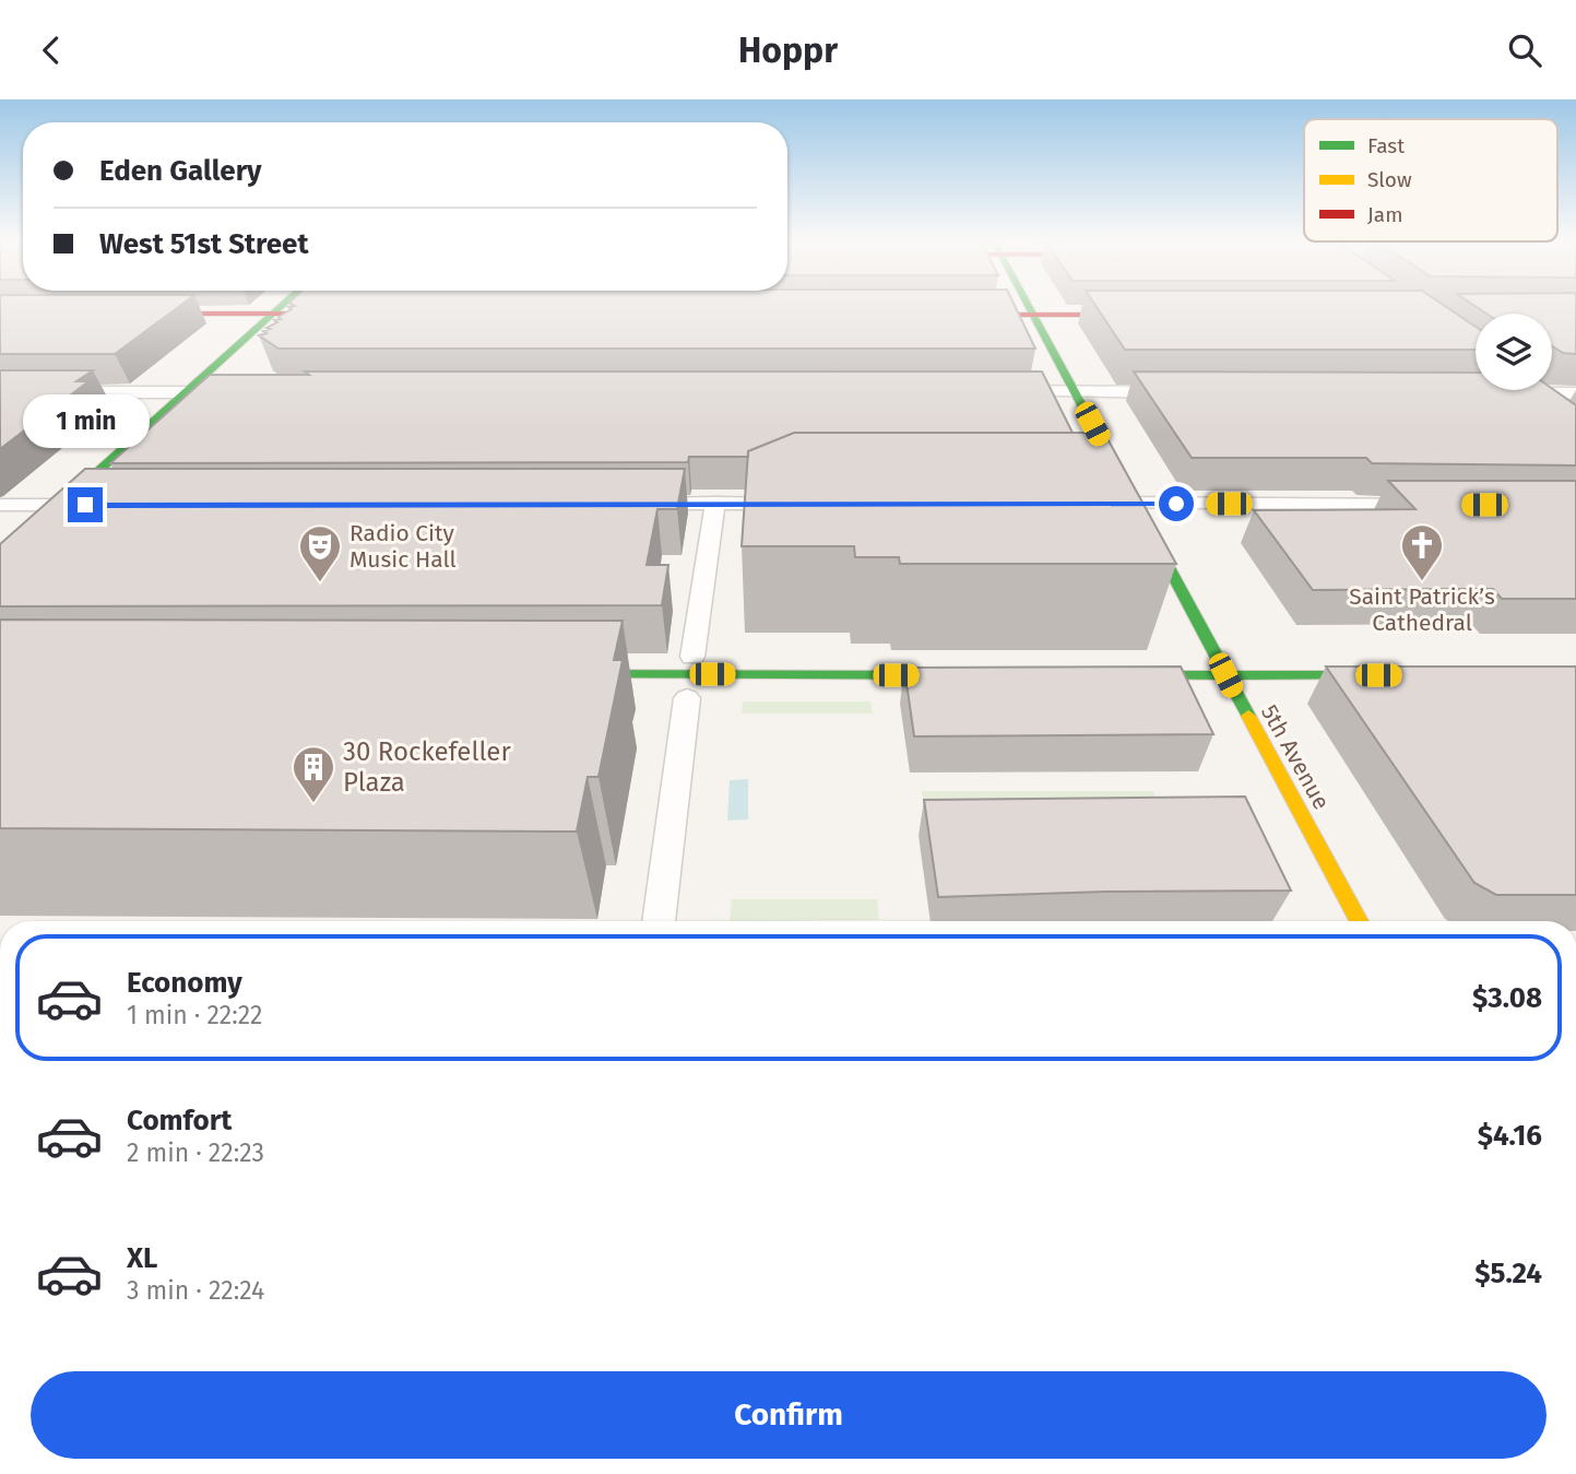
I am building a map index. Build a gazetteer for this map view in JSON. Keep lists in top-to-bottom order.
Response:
{
  "streets": {
    "main road": ["5th Avenue"]
  },
  "places": {
    "church": ["Saint Patrick’s Cathedral"],
    "theatre": ["Radio City Music Hall"],
    "building": ["30 Rockefeller Plaza"]
  },
  "legend": ["Fast", "Slow", "Jam"],
  "page": {
    "header": "Hoppr",
    "banner": ["Eden Gallery", "West 51st Street"],
    "bubble": "1 min",
    "list": [
      {
        "name": "Economy",
        "note": "1 min · 22:22",
        "value": "$3.08"
      },
      {
        "name": "Comfort",
        "note": "2 min · 22:23",
        "value": "$4.16"
      },
      {
        "name": "XL",
        "note": "3 min · 22:24",
        "value": "$5.24"
      }
    ],
    "buttons": "Confirm"
  }
}
